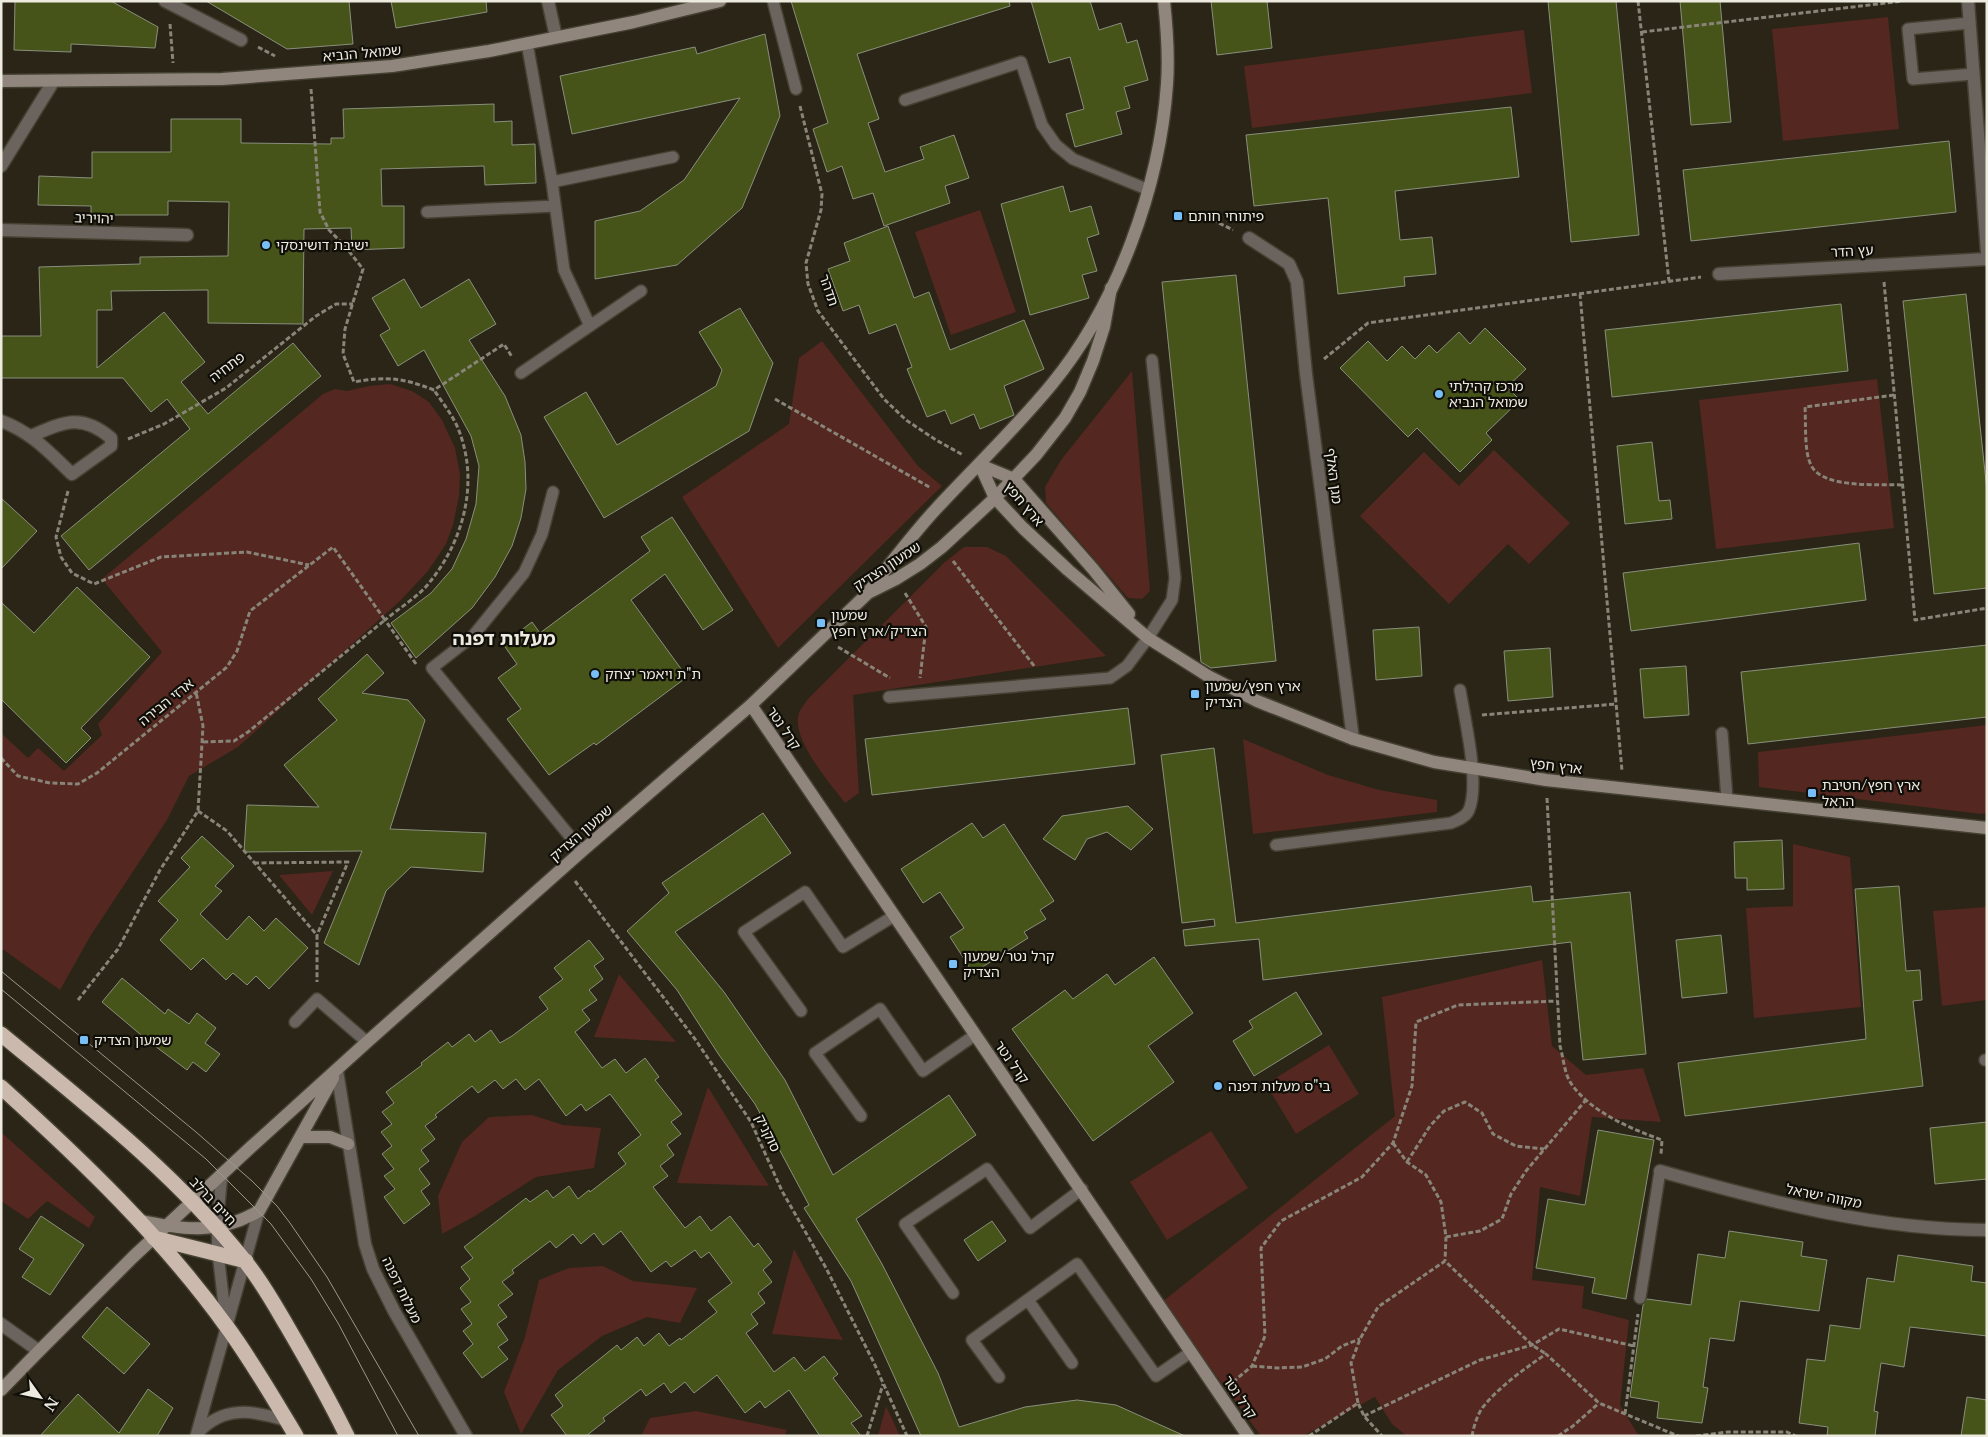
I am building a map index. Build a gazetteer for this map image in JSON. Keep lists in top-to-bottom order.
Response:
{
  "streets": {
    "highway": ["חיים ברלב"],
    "street": [
      "שמואל הנביא",
      "יהויריב",
      "עץ הדר",
      "מגן האלף",
      "ארץ חפץ",
      "שמעון הצדיק",
      "קרל נטר",
      "מקווה ישראל",
      "מעלות דפנה"
    ],
    "path": [
      "תדהר",
      "פתחיה",
      "ארזי הבירה",
      "סוקניק"
    ]
  },
  "crossings": [
    ["תדהר", "ארץ חפץ"],
    ["מגן האלף", "ארץ חפץ"],
    ["ארץ חפץ", "שמעון הצדיק"],
    ["שמעון הצדיק", "קרל נטר"],
    ["שמעון הצדיק", "סוקניק"],
    ["שמעון הצדיק", "חיים ברלב"],
    ["שמעון הצדיק", "מעלות דפנה"]
  ],
  "districts": ["מעלות דפנה"],
  "places": {
    "transit": [
      "פיתוחי חותם",
      "שמעון הצדיק/ארץ חפץ",
      "ארץ חפץ/שמעון הצדיק",
      "ארץ חפץ/חטיבת הראל",
      "קרל נטר/שמעון הצדיק",
      "שמעון הצדיק"
    ],
    "other": [
      "ישיבת דושינסקי",
      "מרכז קהילתי שמואל הנביא",
      "ת\"ת ויאמר יצחק",
      "בי\"ס מעלות דפנה"
    ]
  },
  "north": "bottom right"
}
